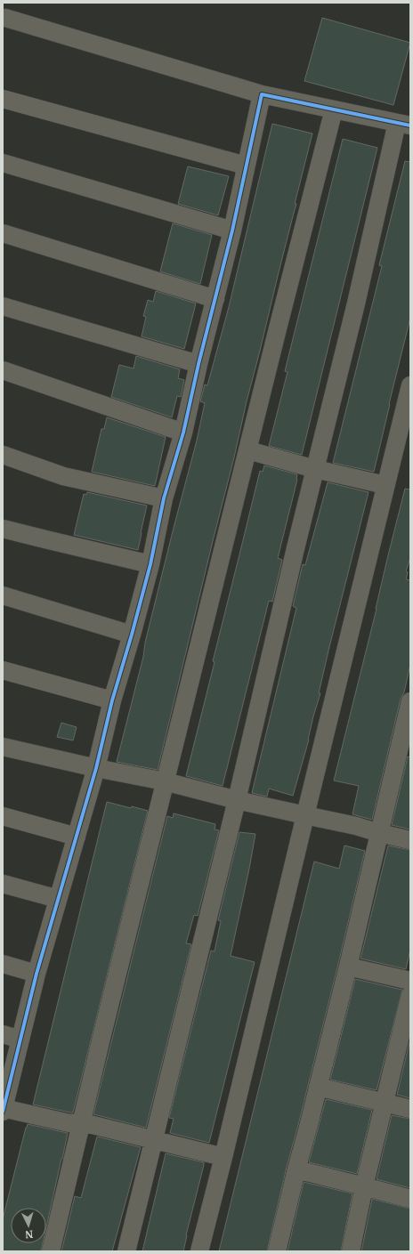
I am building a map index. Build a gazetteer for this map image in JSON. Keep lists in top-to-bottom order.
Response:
{
  "north": "bottom"
}
